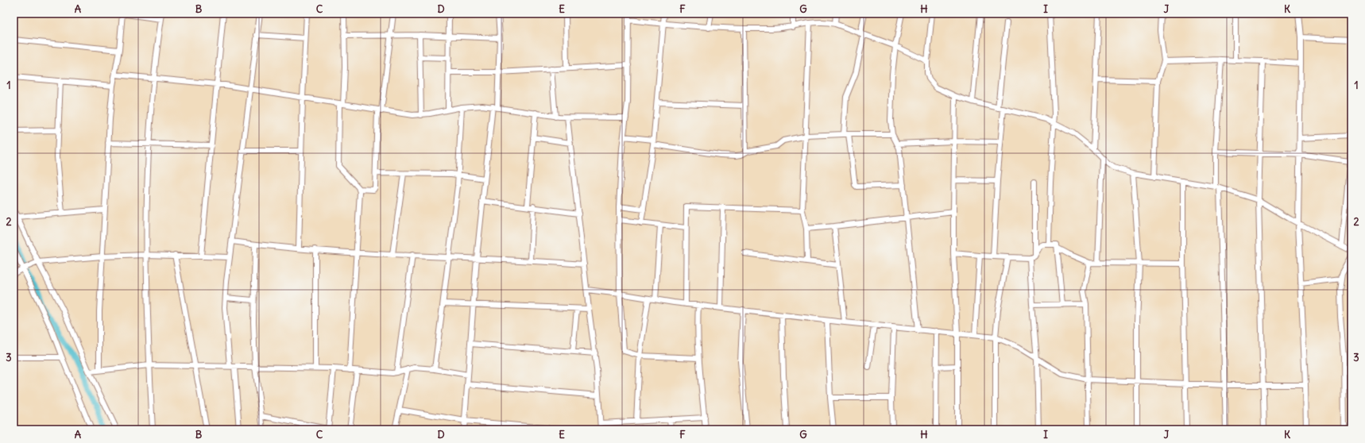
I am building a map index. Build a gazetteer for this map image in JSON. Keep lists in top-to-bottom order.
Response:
{
  "grid": {
    "columns": [
      "A",
      "B",
      "C",
      "D",
      "E",
      "F",
      "G",
      "H",
      "I",
      "J",
      "K"
    ],
    "rows": ["1", "2", "3"]
  }
}
